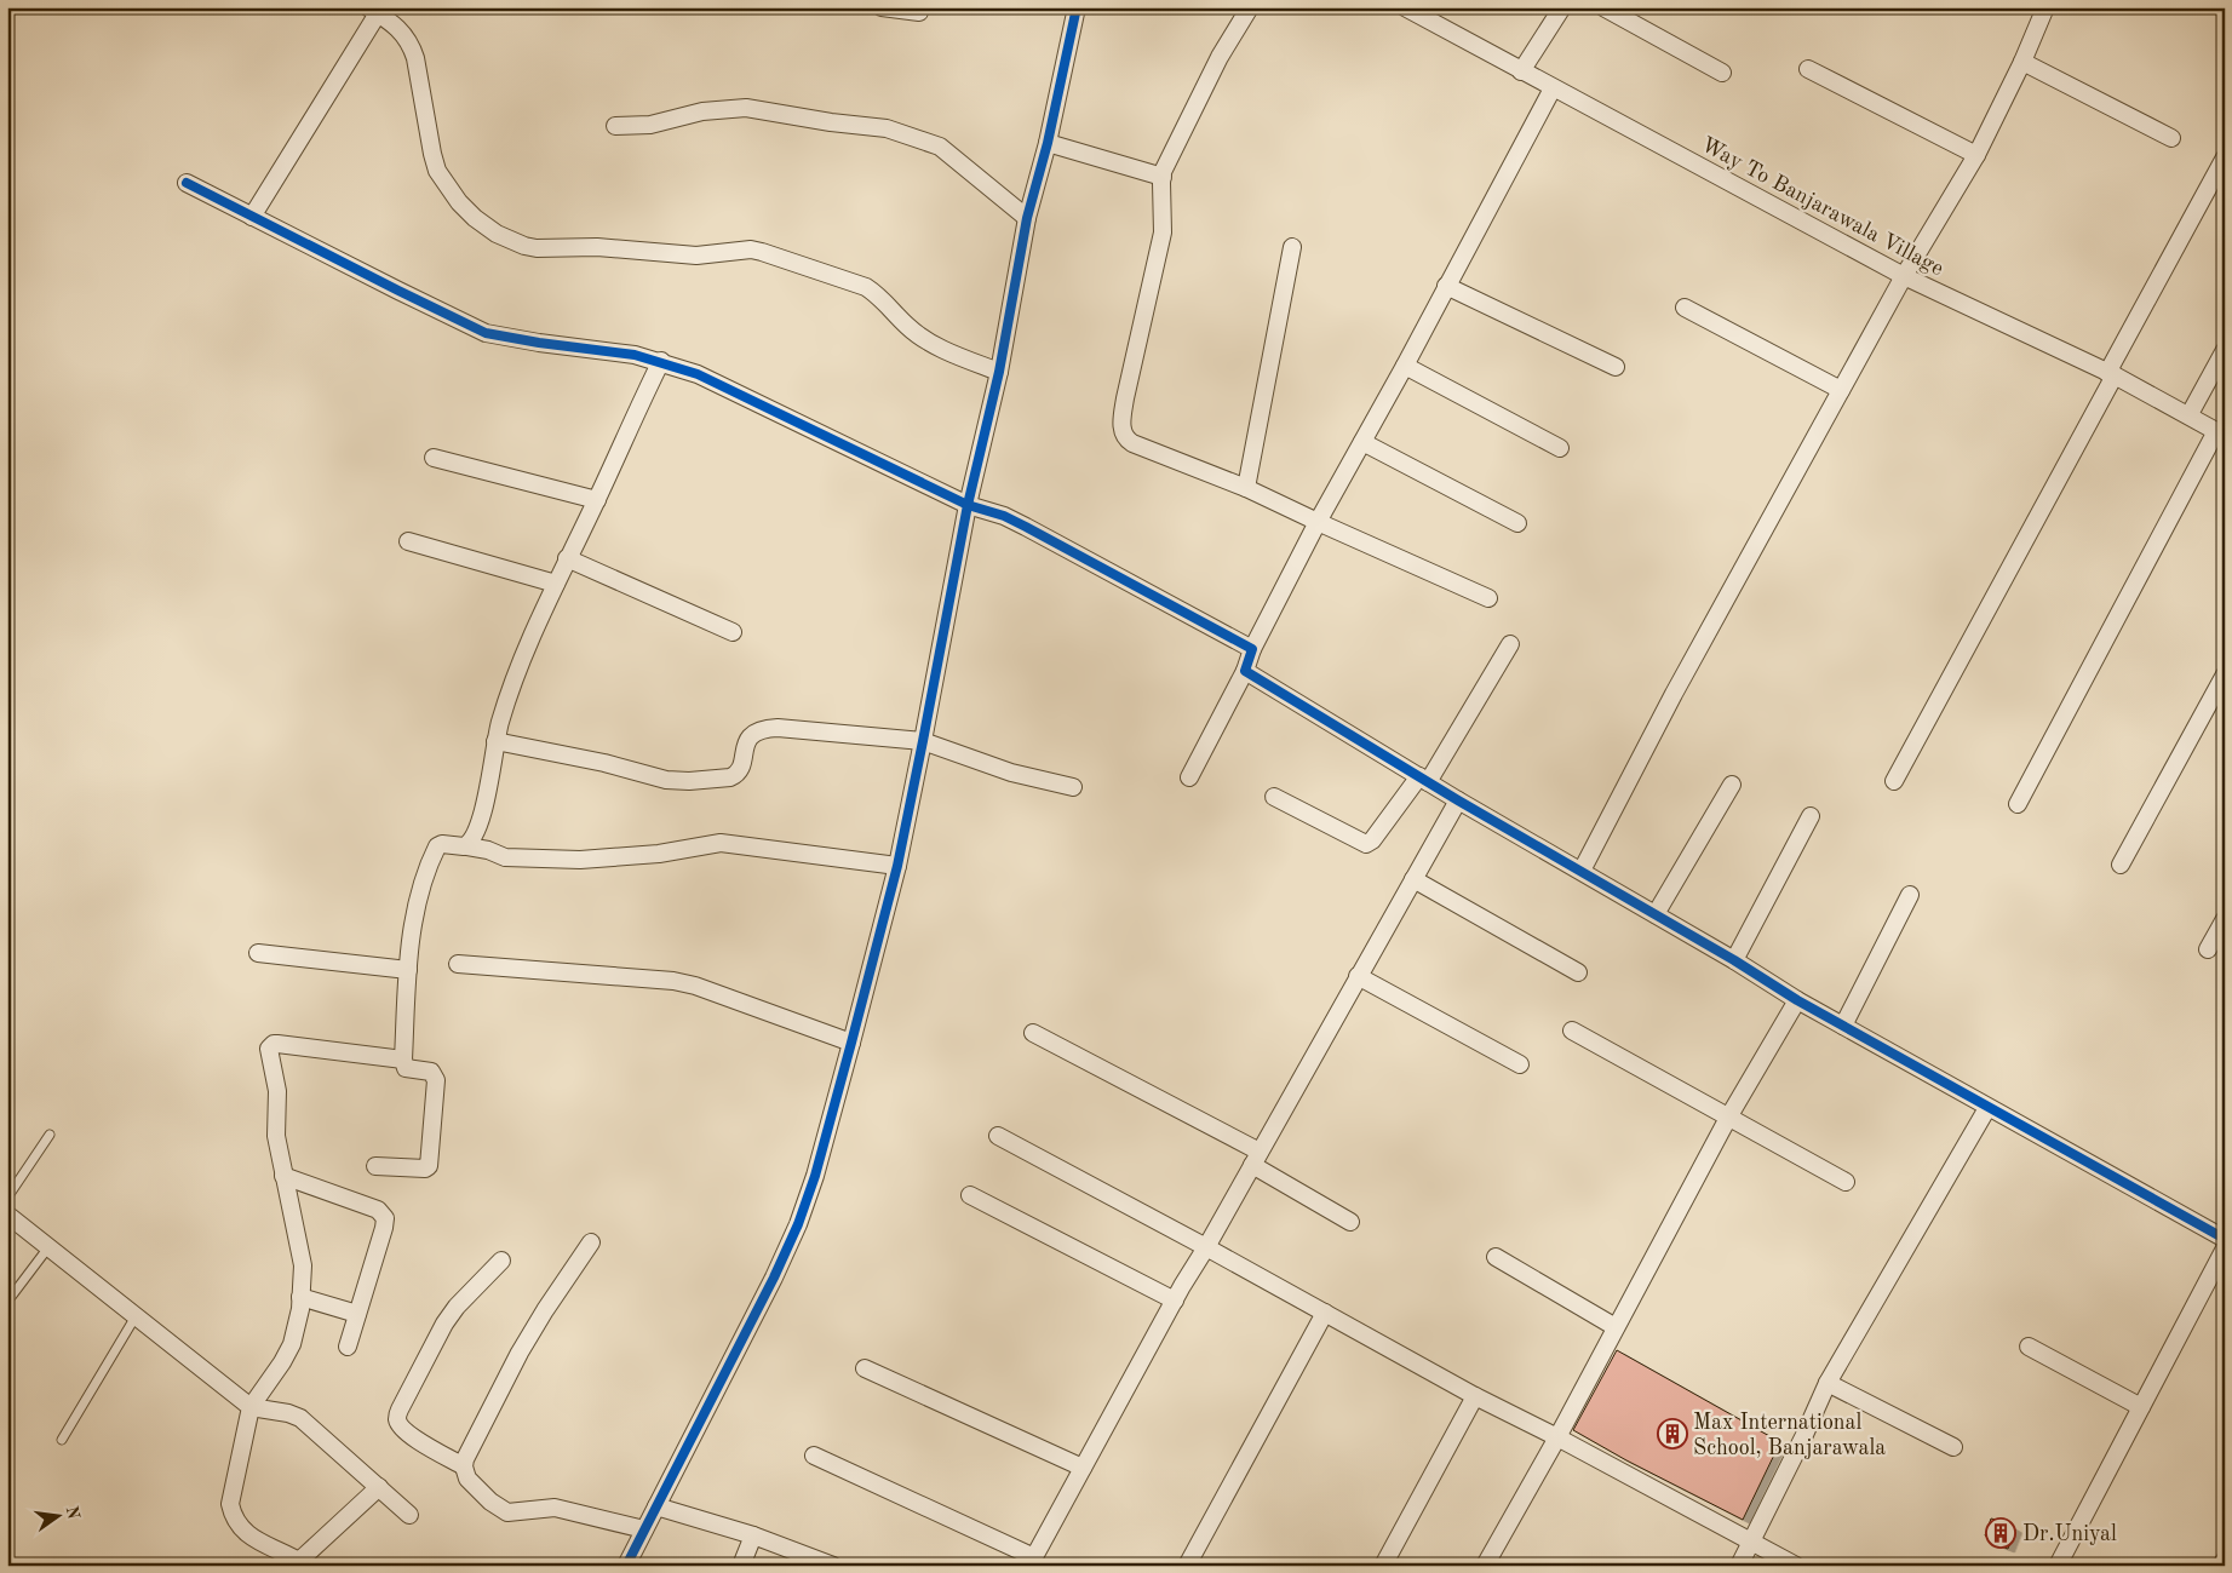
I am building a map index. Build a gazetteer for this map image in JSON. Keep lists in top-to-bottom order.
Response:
{
  "streets": {
    "street": ["Way To Banjarawala Village"]
  },
  "places": {
    "building": ["Max International School, Banjarawala", "Dr.Uniyal"]
  },
  "north": "right"
}
